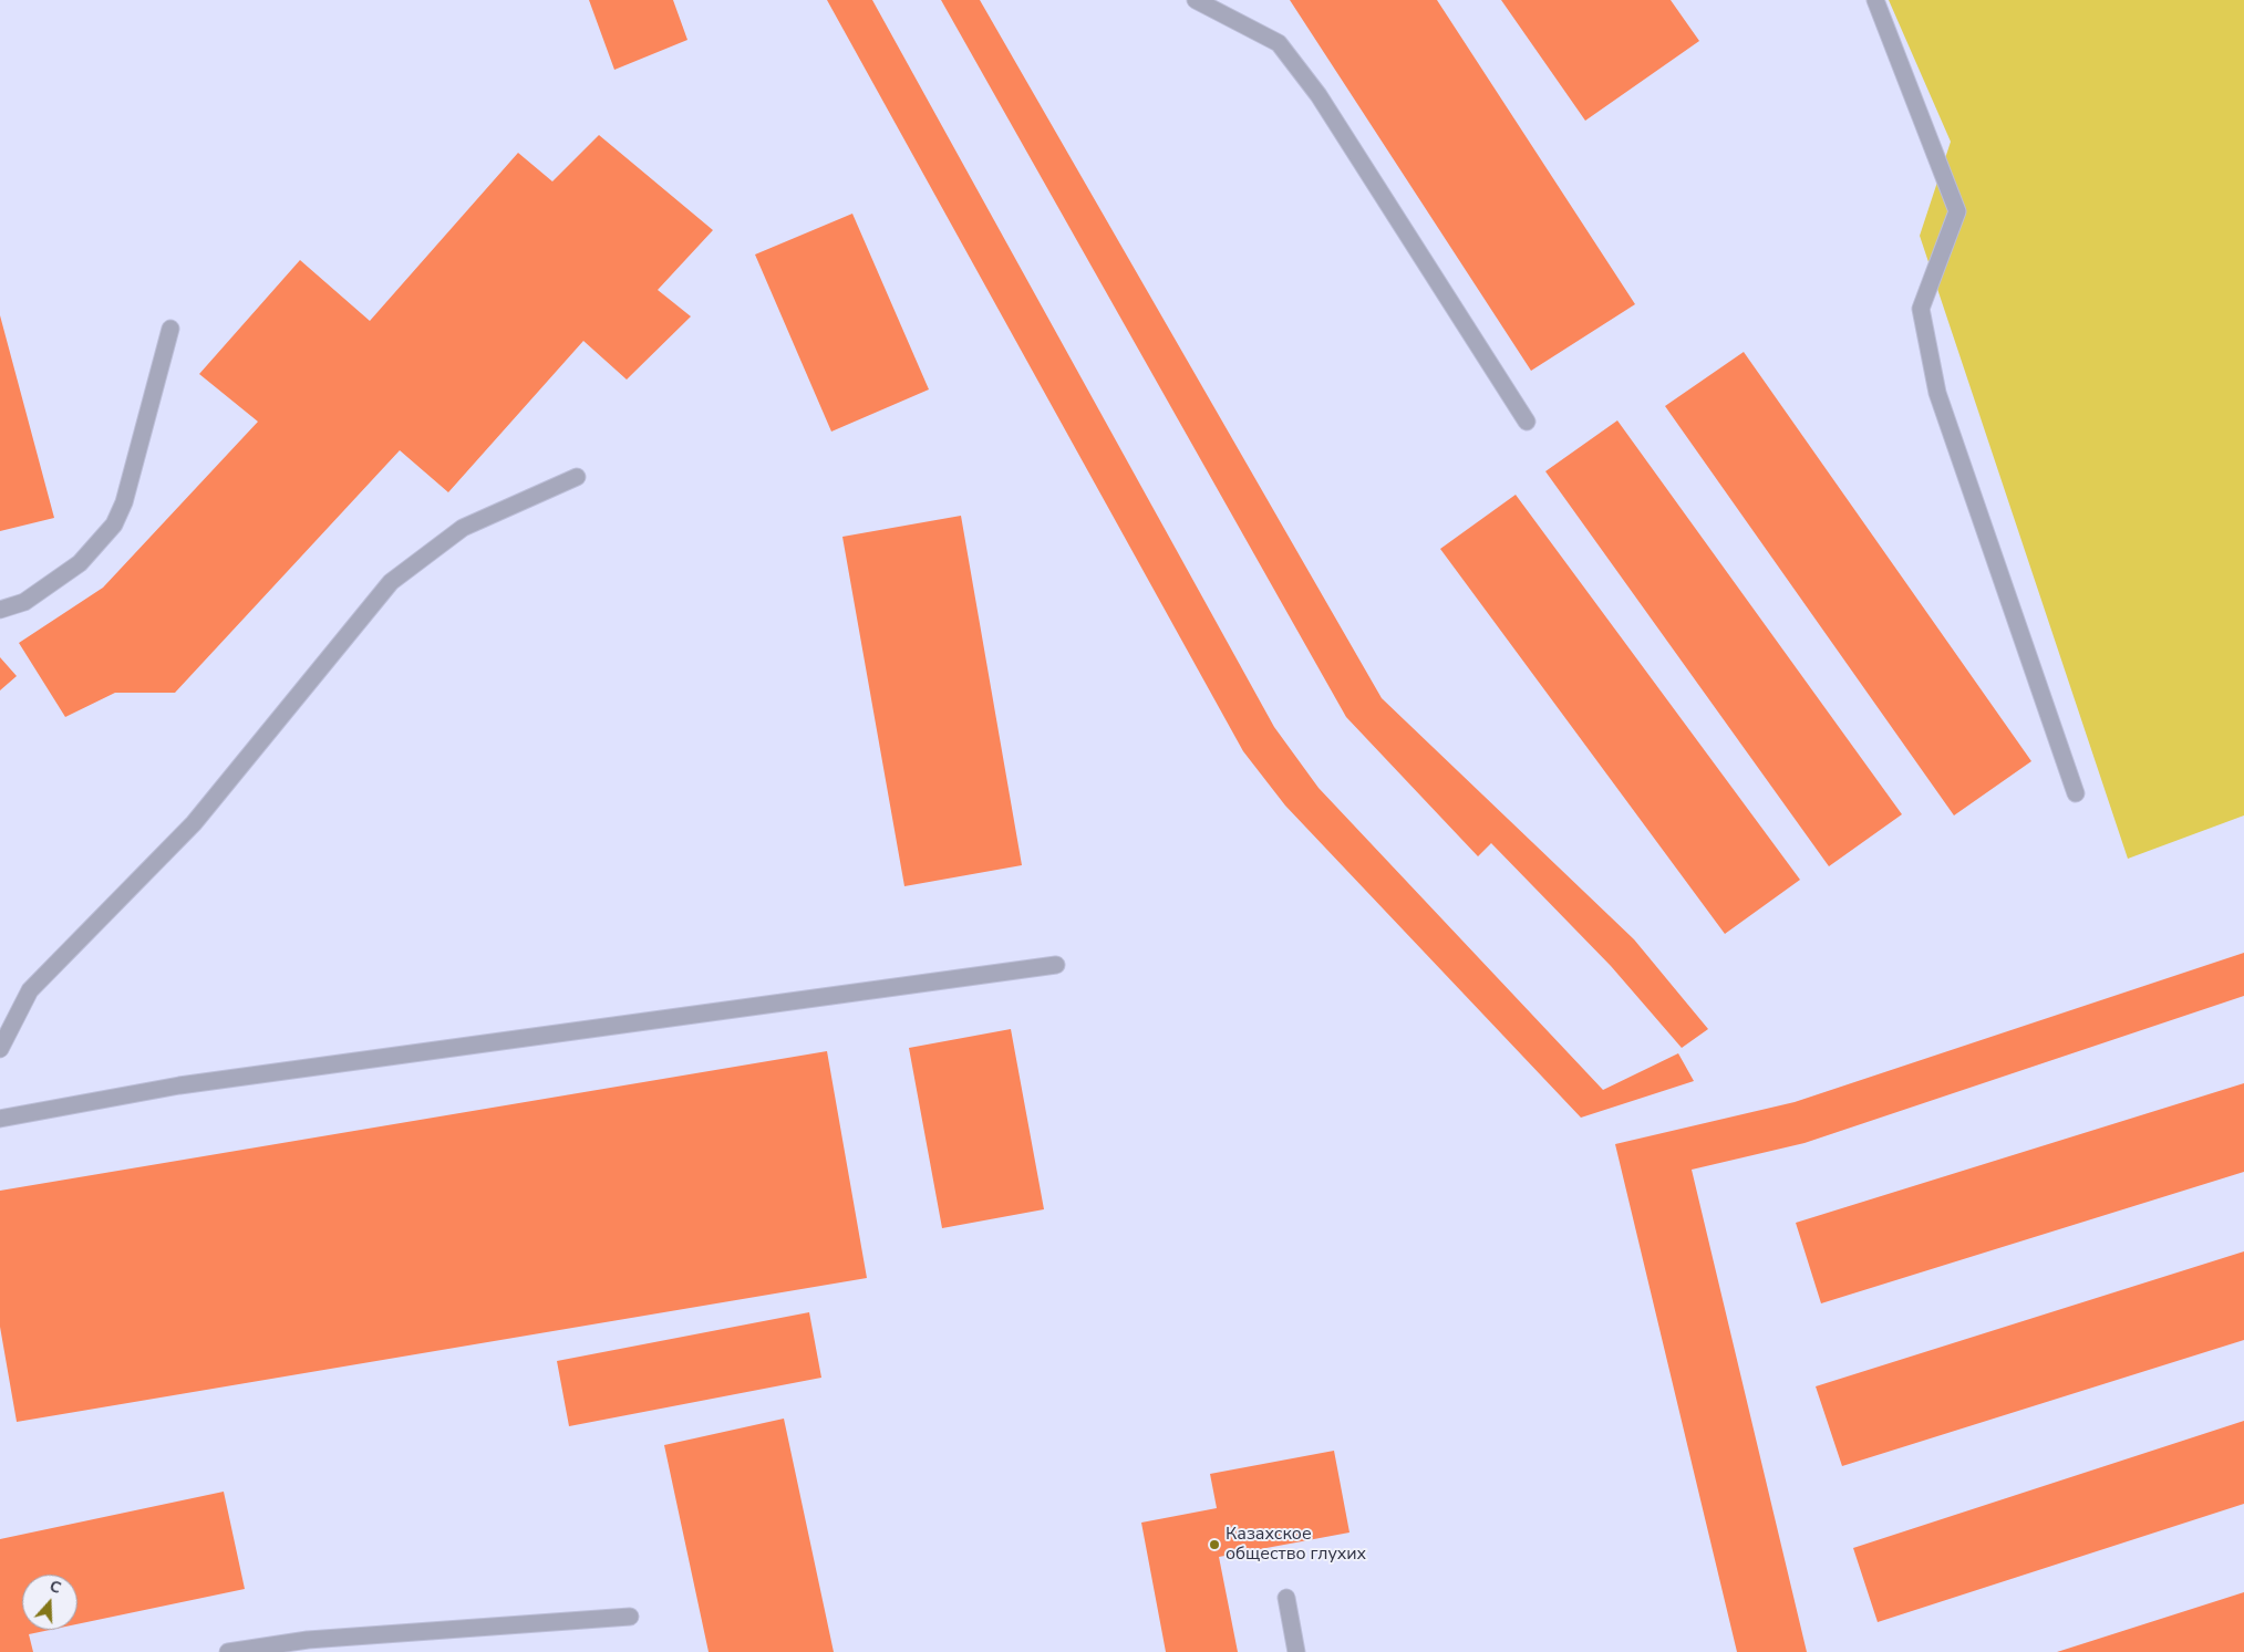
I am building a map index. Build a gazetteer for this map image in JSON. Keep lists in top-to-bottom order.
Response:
{
  "places": ["Казахское общество глухих"],
  "north": "top"
}
